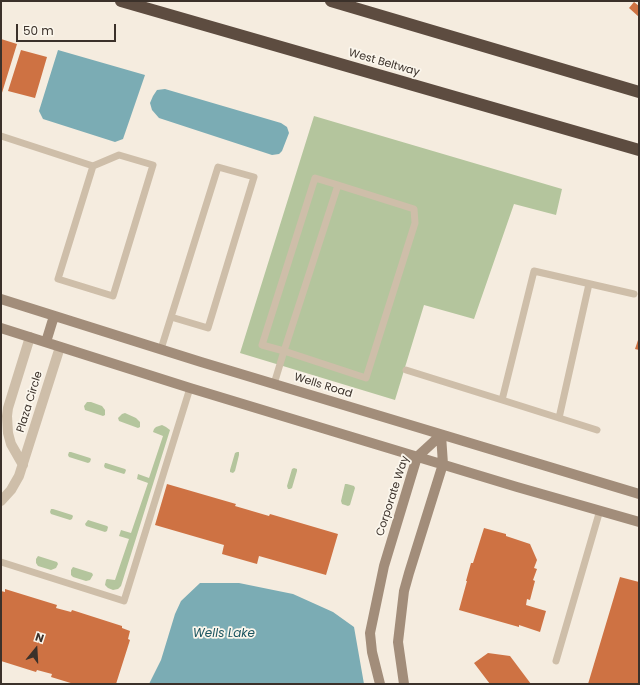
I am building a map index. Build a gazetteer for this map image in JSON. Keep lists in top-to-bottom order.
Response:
{
  "streets": {
    "highway": ["West Beltway"],
    "main road": ["Wells Road", "Corporate Way"],
    "street": ["Plaza Circle"]
  },
  "crossings": [
    ["Wells Road", "Corporate Way"]
  ],
  "water": ["Wells Lake"],
  "scale_bar": "50 m",
  "north": "top"
}
